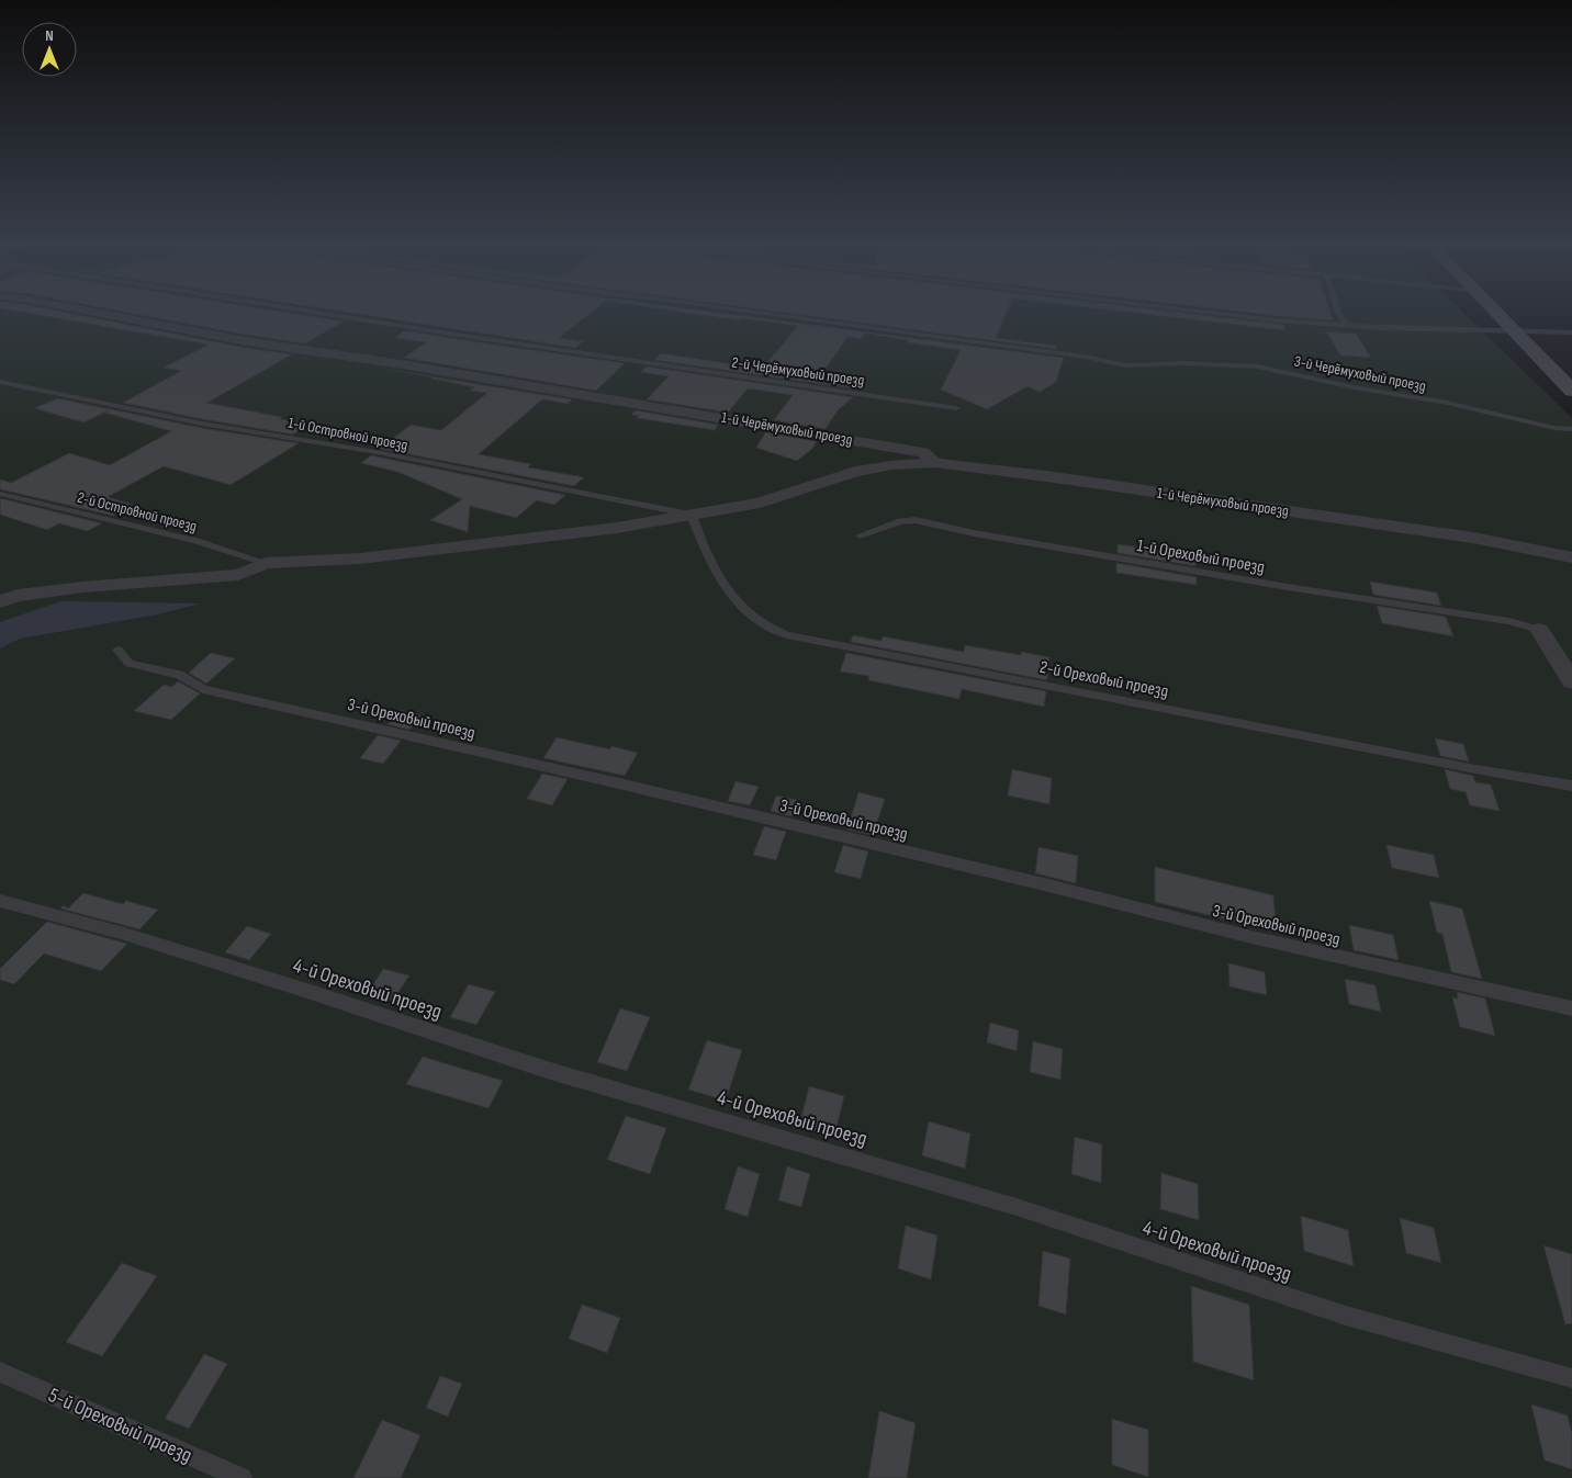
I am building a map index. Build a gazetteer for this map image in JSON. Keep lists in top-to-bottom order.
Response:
{
  "streets": {
    "street": ["1-й Черёмуховый проезд"],
    "lane": [
      "2-й Черёмуховый проезд",
      "3-й Черёмуховый проезд",
      "1-й Островной проезд",
      "2-й Островной проезд",
      "1-й Ореховый проезд",
      "2-й Ореховый проезд",
      "3-й Ореховый проезд",
      "4-й Ореховый проезд",
      "5-й Ореховый проезд"
    ]
  },
  "crossings": [
    ["1-й Островной проезд", "2-й Ореховый проезд"]
  ],
  "north": "top"
}
